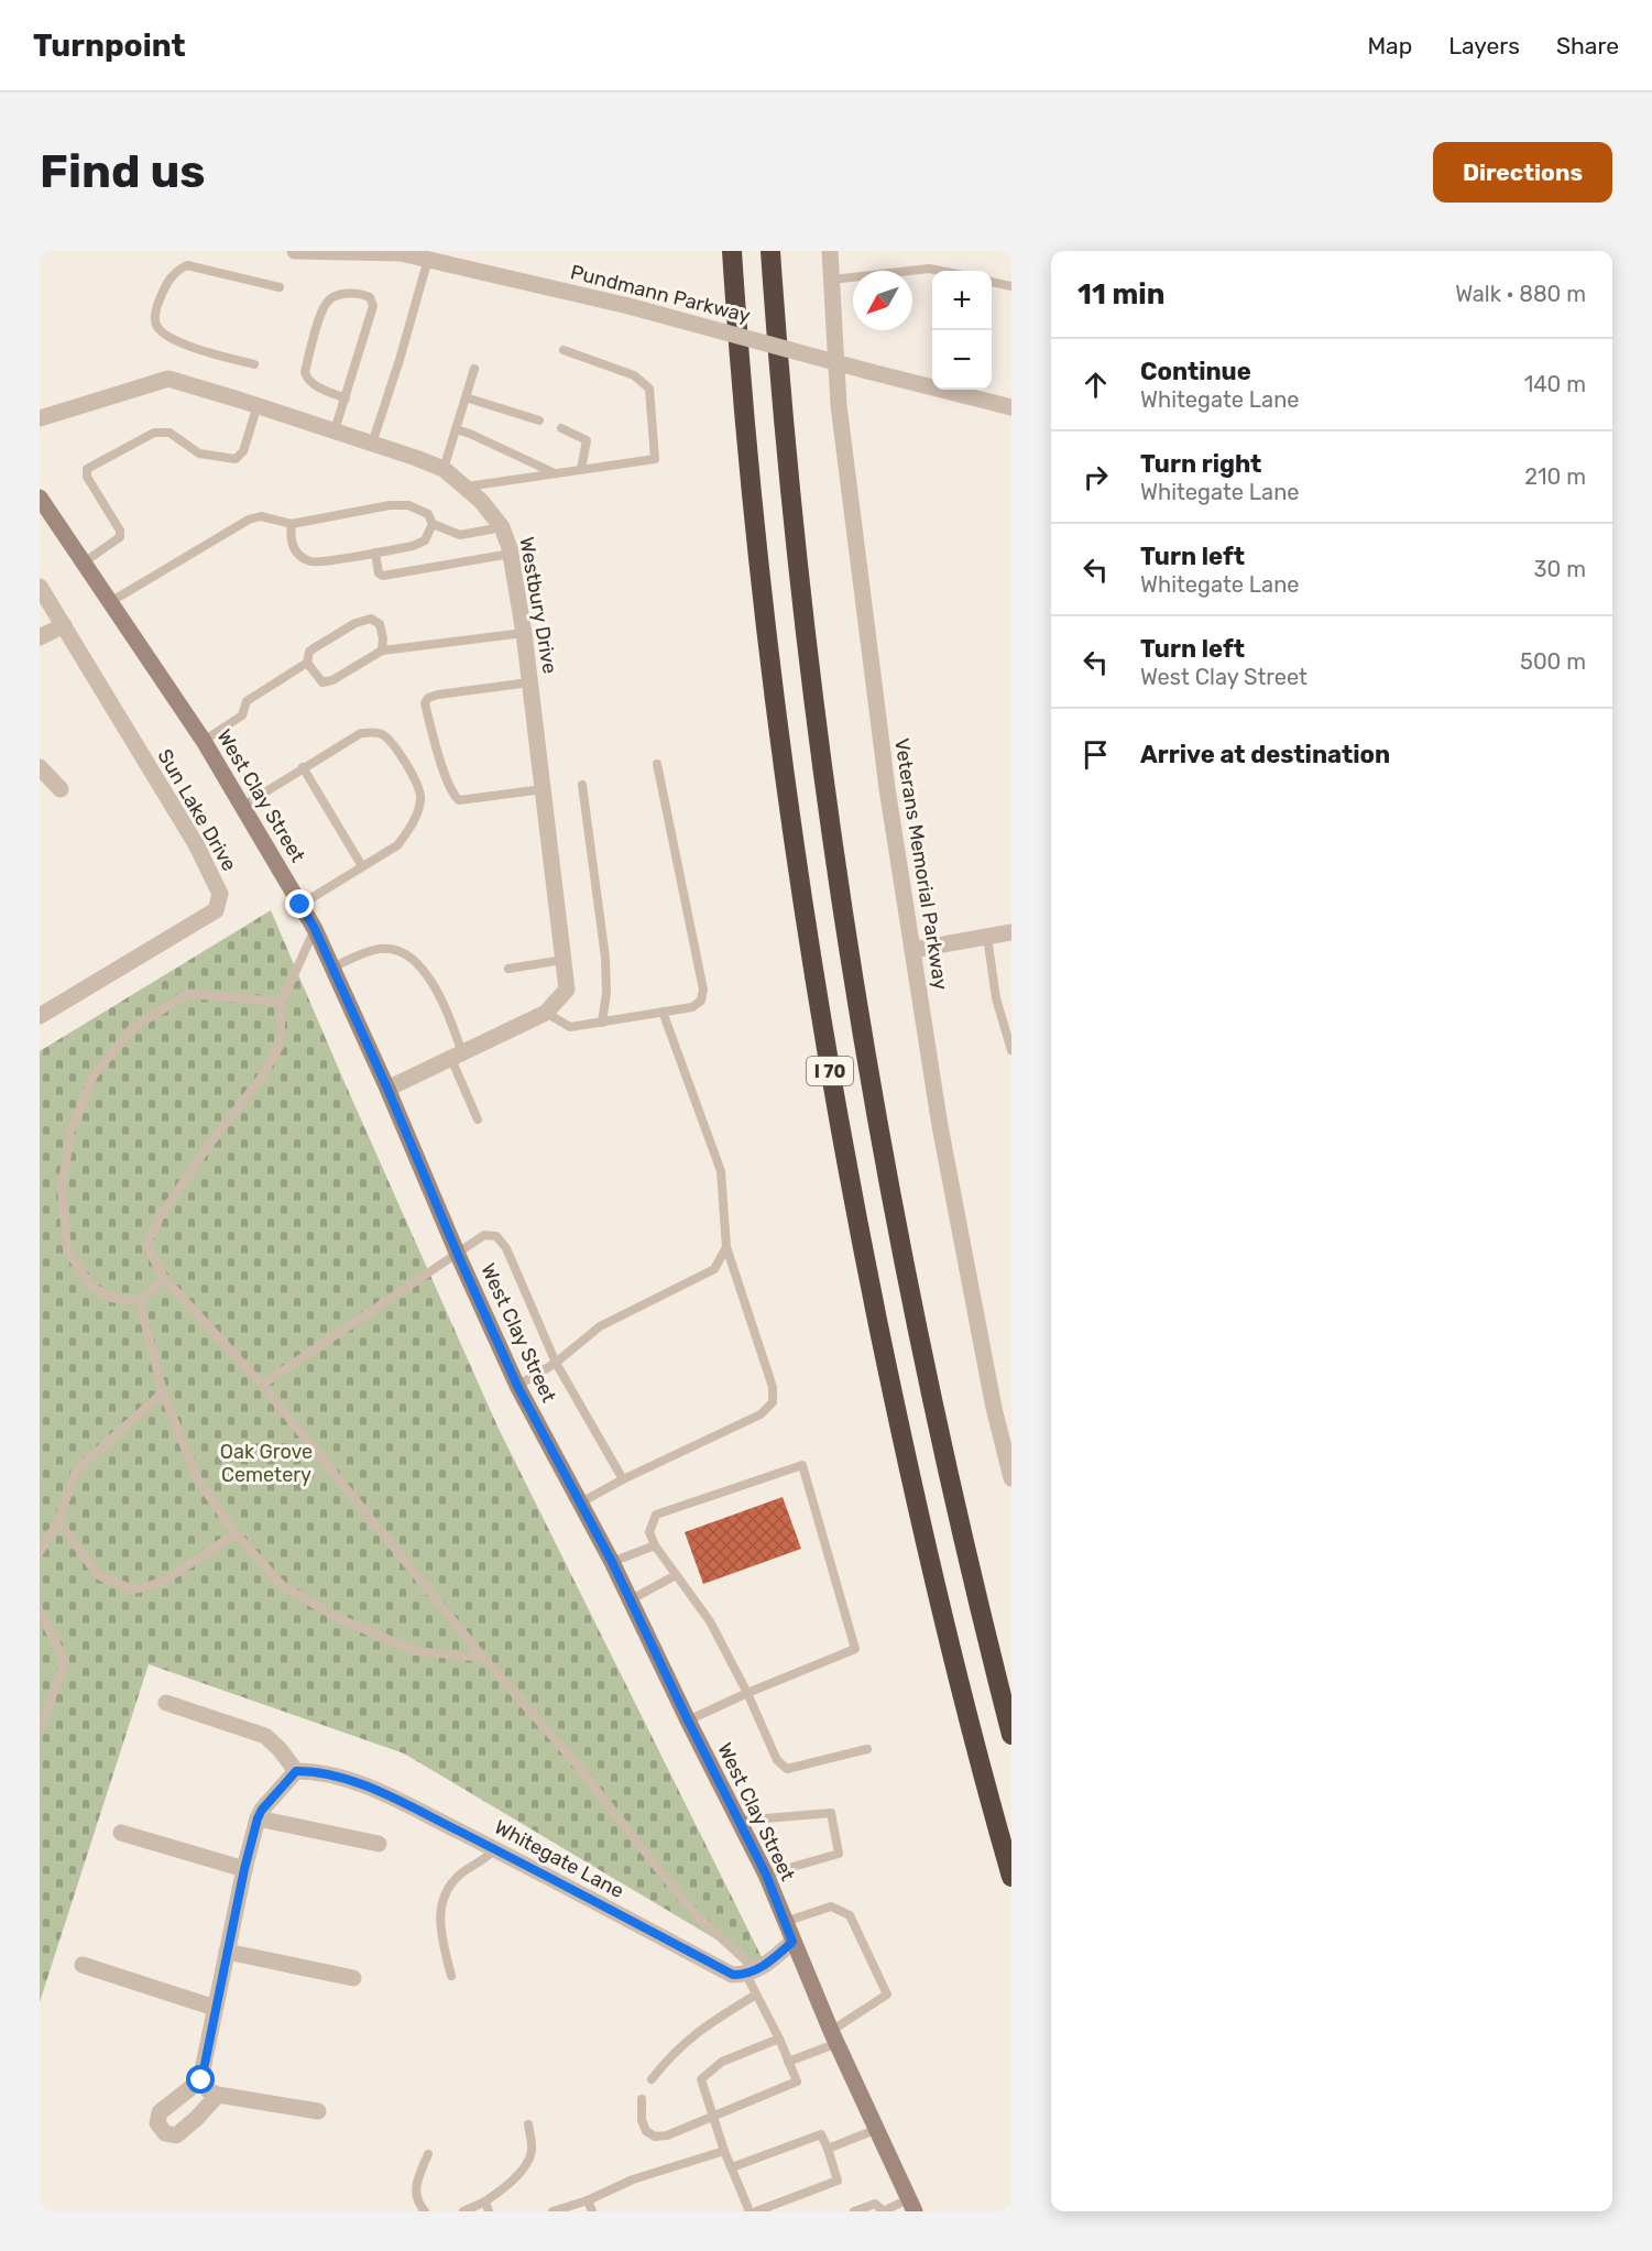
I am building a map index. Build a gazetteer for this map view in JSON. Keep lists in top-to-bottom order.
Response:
{
  "streets": {
    "highway": ["I 70"],
    "main road": ["West Clay Street"],
    "street": [
      "Pundmann Parkway",
      "Westbury Drive",
      "Sun Lake Drive",
      "Veterans Memorial Parkway",
      "Whitegate Lane"
    ]
  },
  "crossings": [
    ["Westbury Drive", "West Clay Street"]
  ],
  "parks": ["Oak Grove Cemetery"],
  "north": "bottom left",
  "page": {
    "header": "Turnpoint",
    "nav": ["Map", "Layers", "Share"],
    "buttons": "Directions",
    "title": "Find us",
    "heading": ["11 min", "Walk · 880 m"],
    "map_buttons": ["+", "−"],
    "list": [
      ["Continue", "Whitegate Lane", "140 m"],
      ["Turn right", "Whitegate Lane", "210 m"],
      ["Turn left", "Whitegate Lane", "30 m"],
      ["Turn left", "West Clay Street", "500 m"],
      "Arrive at destination"
    ]
  }
}
